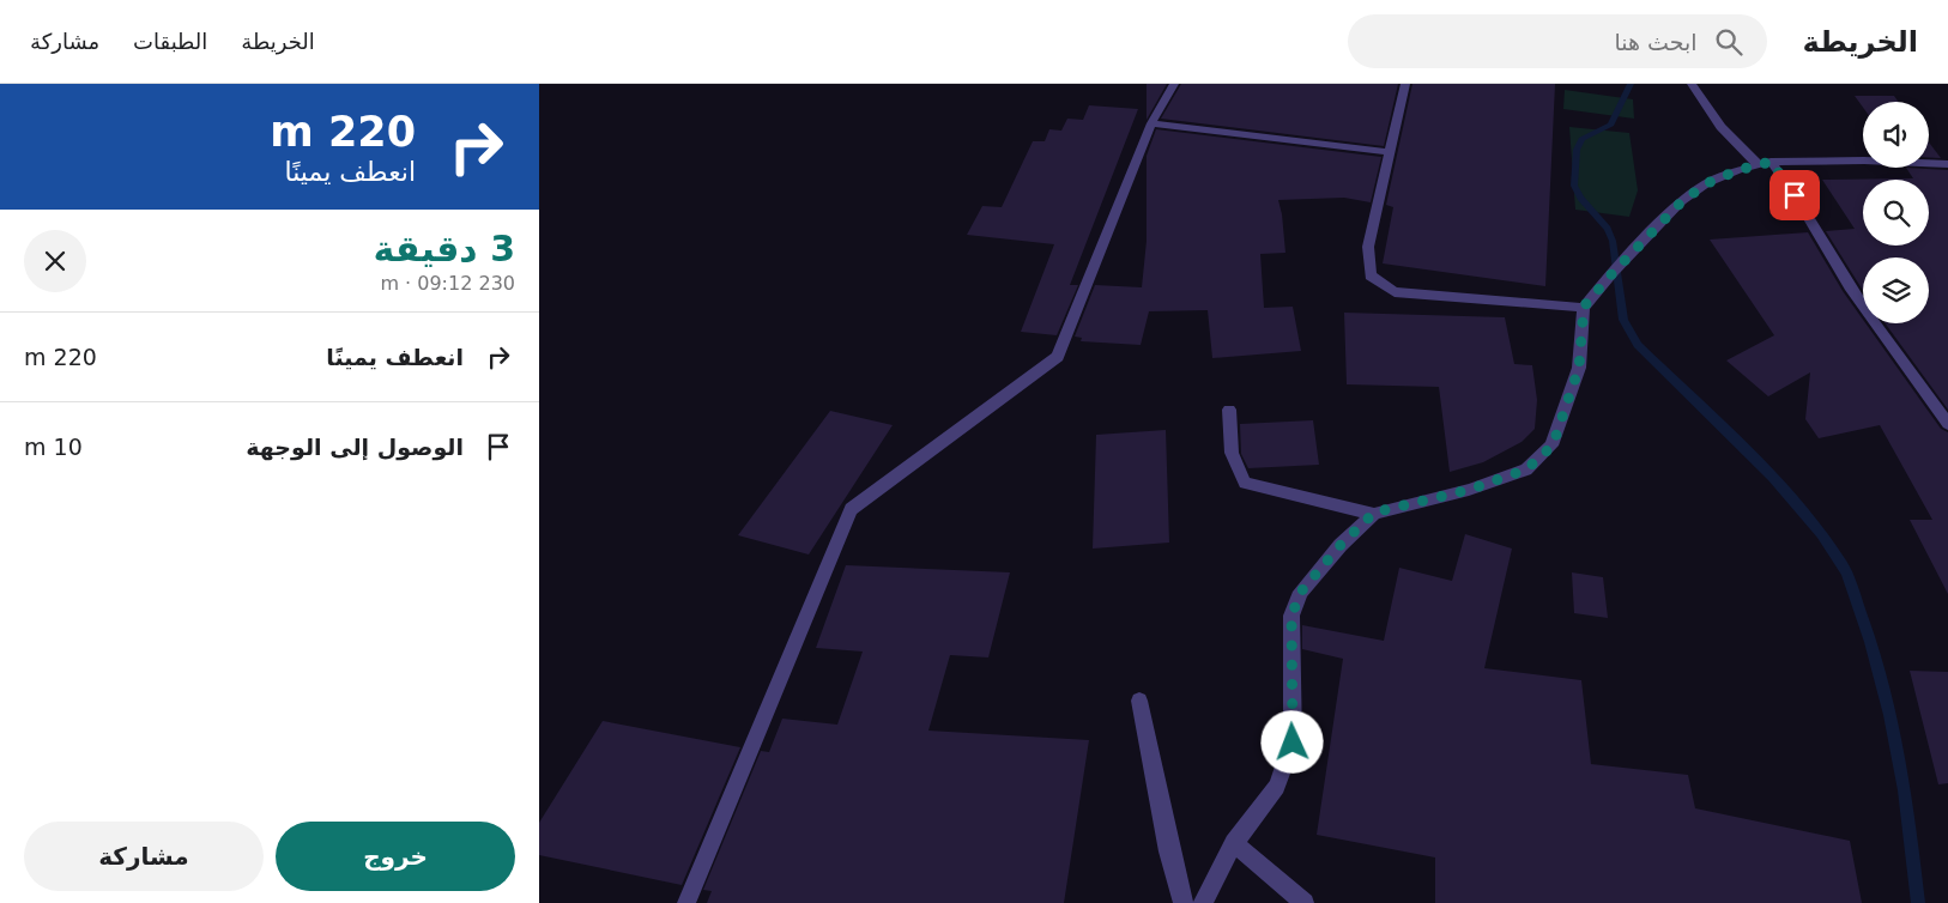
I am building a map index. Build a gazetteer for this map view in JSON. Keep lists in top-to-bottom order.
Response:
{
  "page": {
    "header": "الخريطة",
    "search": "ابحث هنا",
    "nav": ["الخريطة", "الطبقات", "مشاركة"],
    "turn": ["220 m", "انعطف يمينًا"],
    "heading": ["3 دقيقة", "230 m · 09:12"],
    "list": [
      {
        "name": "انعطف يمينًا",
        "value": "220 m"
      },
      {
        "name": "الوصول إلى الوجهة",
        "value": "10 m"
      }
    ],
    "buttons": ["خروج", "مشاركة"]
  }
}
